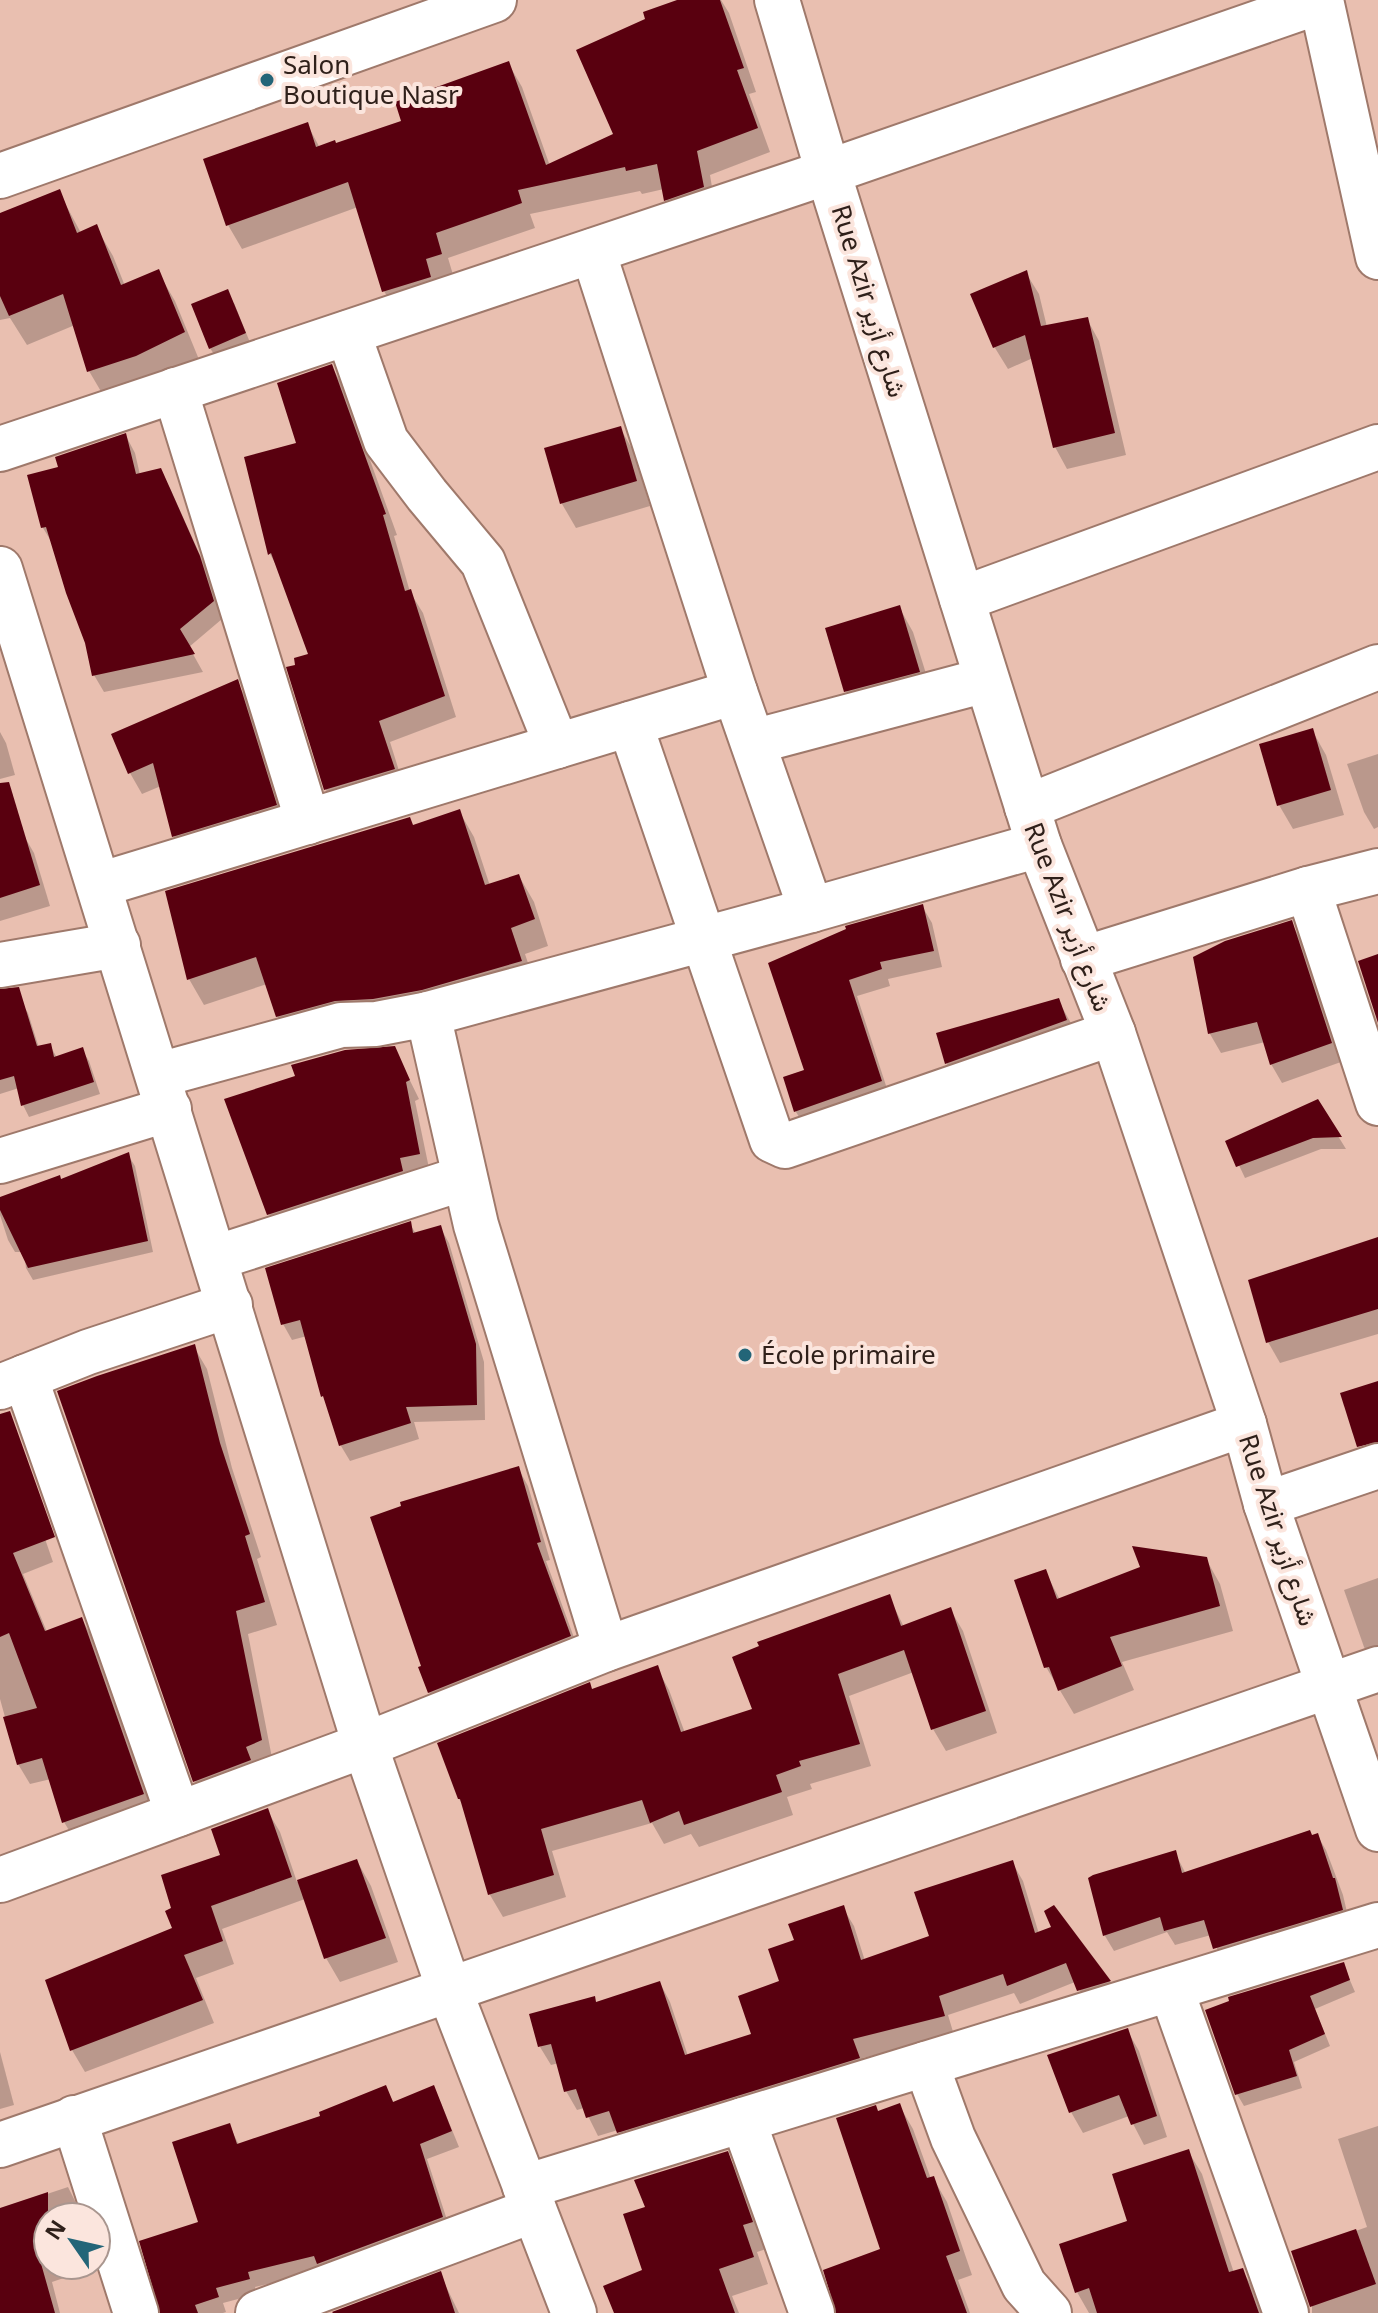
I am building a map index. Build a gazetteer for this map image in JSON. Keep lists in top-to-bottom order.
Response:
{
  "streets": {
    "street": ["Rue Azir شارع أزير"]
  },
  "places": ["Salon Boutique Nasr", "École primaire"],
  "north": "top left"
}
